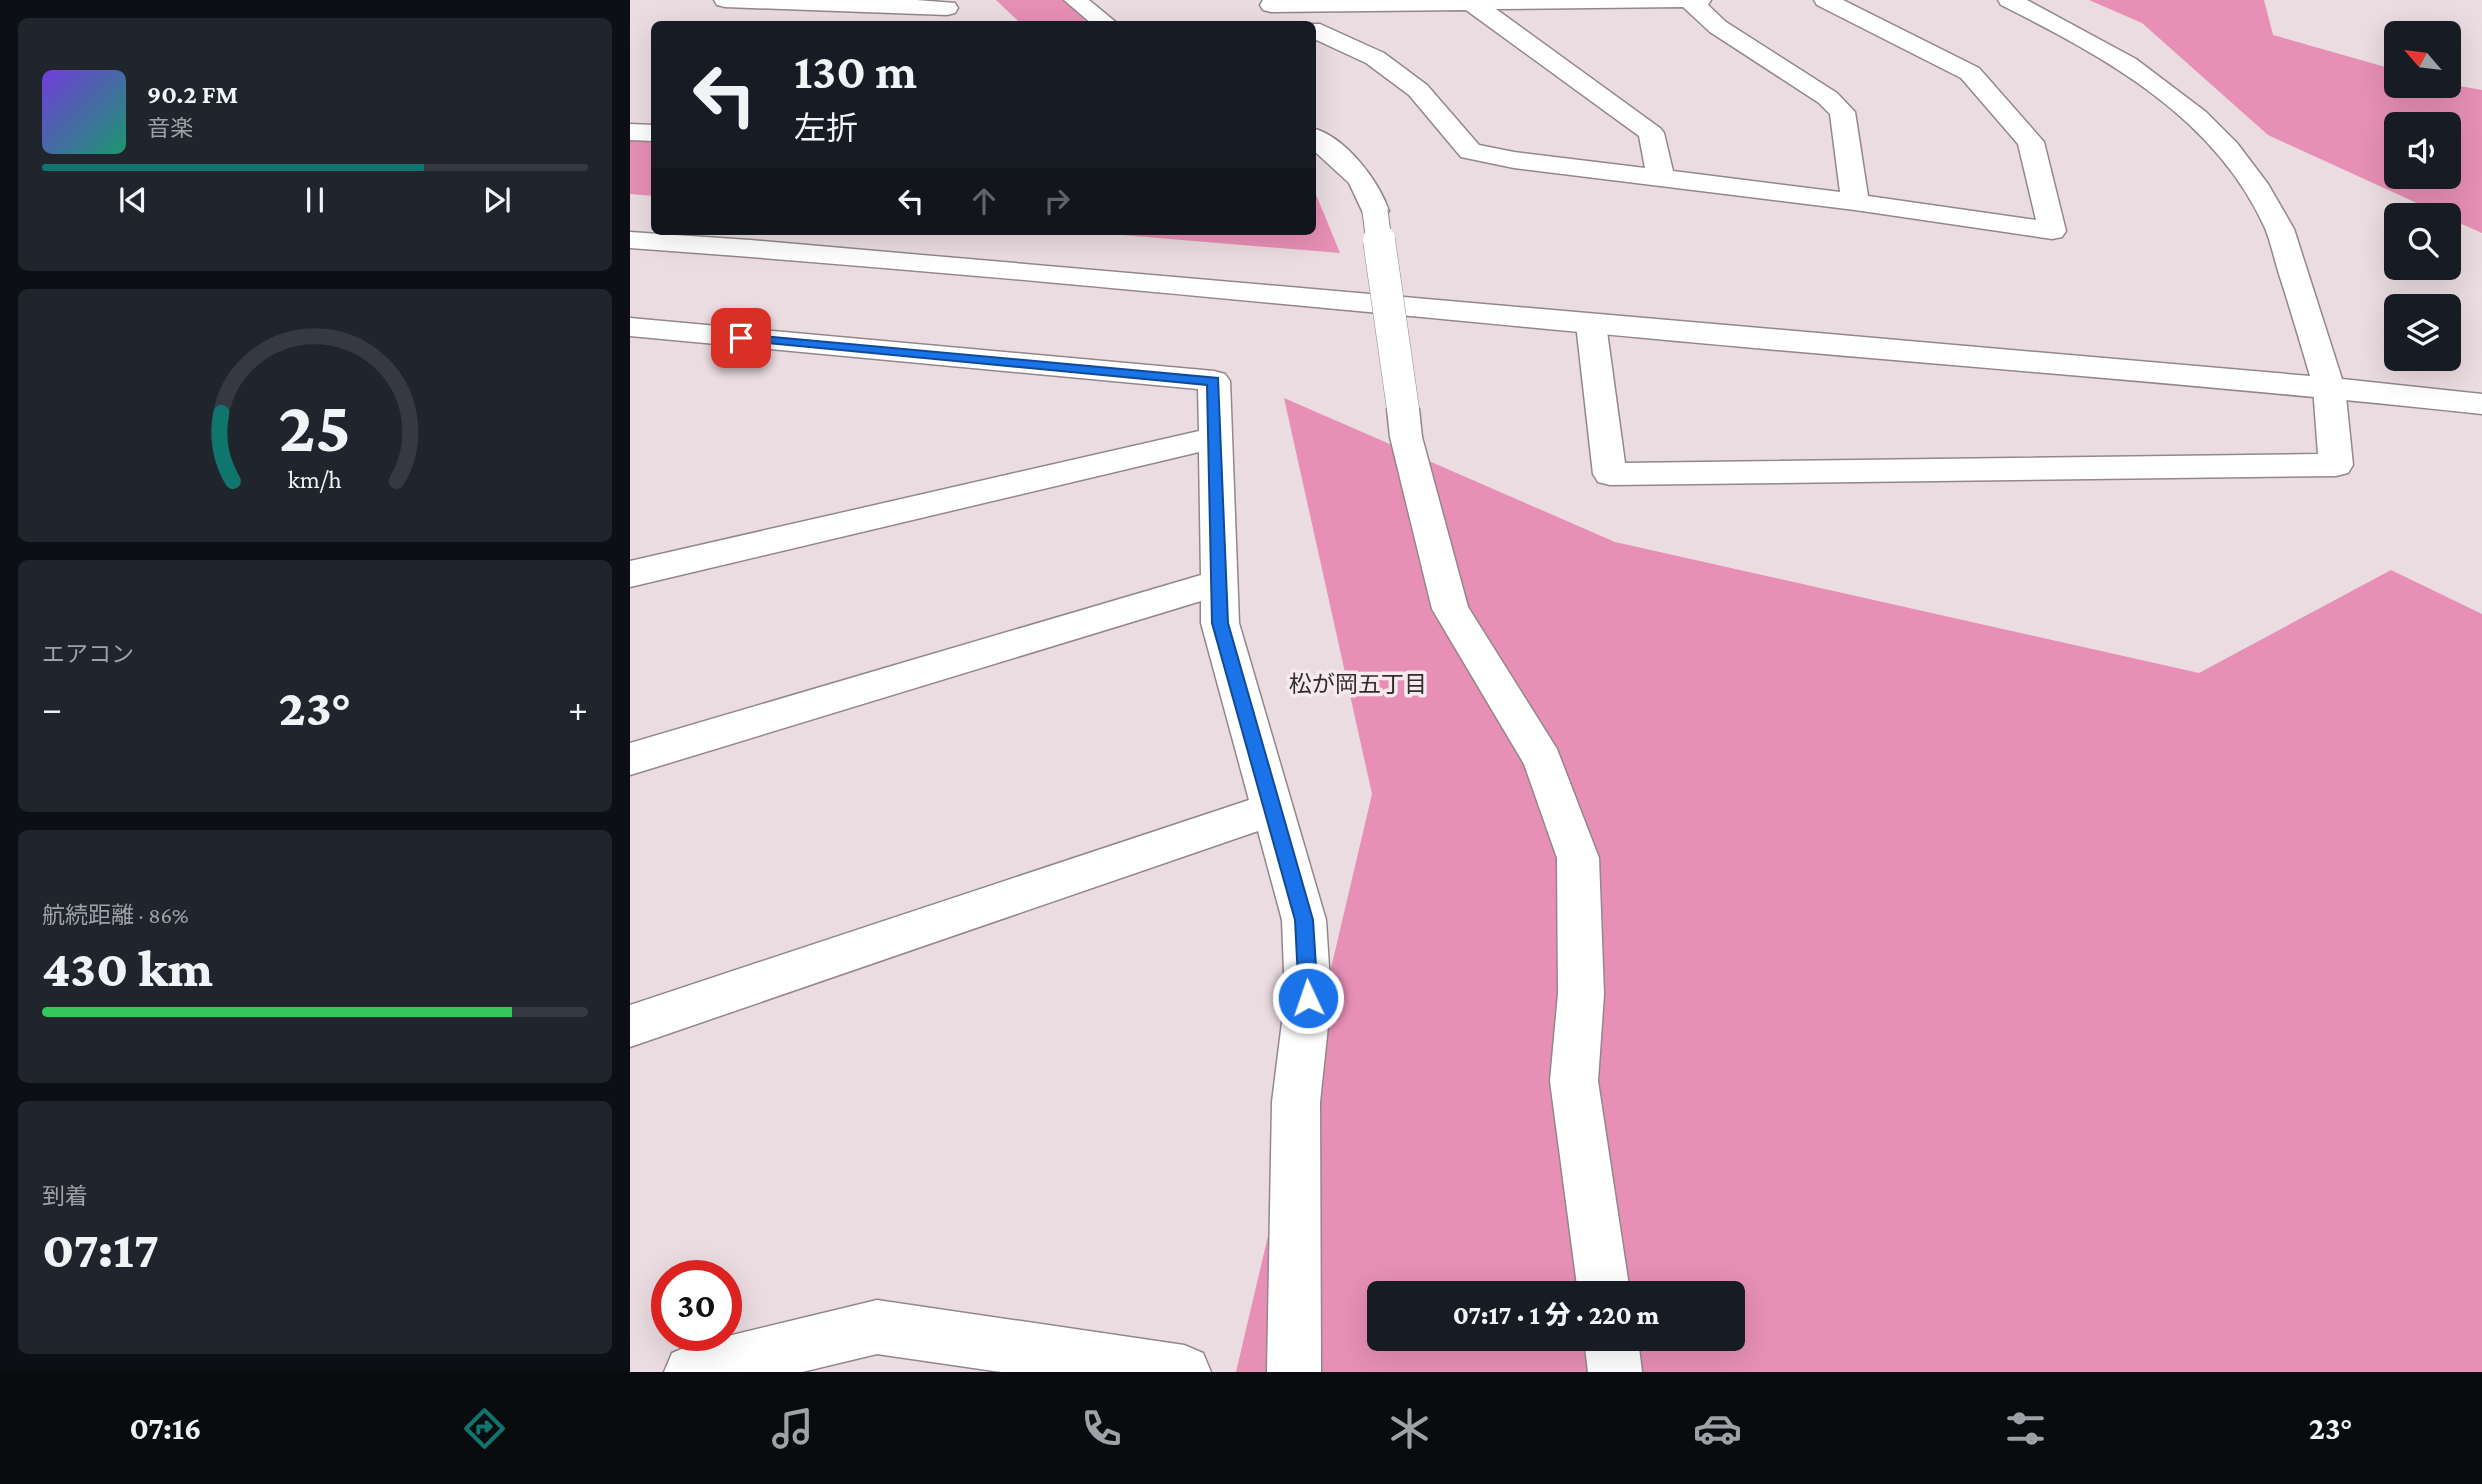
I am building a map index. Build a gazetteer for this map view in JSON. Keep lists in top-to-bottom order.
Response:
{
  "districts": ["松が岡五丁目"],
  "north": "top left",
  "page": {
    "turn": ["130 m", "左折"],
    "song": ["90.2 FM", "音楽"],
    "tile": [
      "エアコン",
      ["航続距離 · 86%", "430 km"],
      ["到着", "07:17"]
    ],
    "heat": ["−", "23°", "+"],
    "limit": "30",
    "trip": "07:17 · 1 分 · 220 m",
    "tabs": ["07:16", "23°"],
    "gauge": ["25", "km/h"]
  }
}
